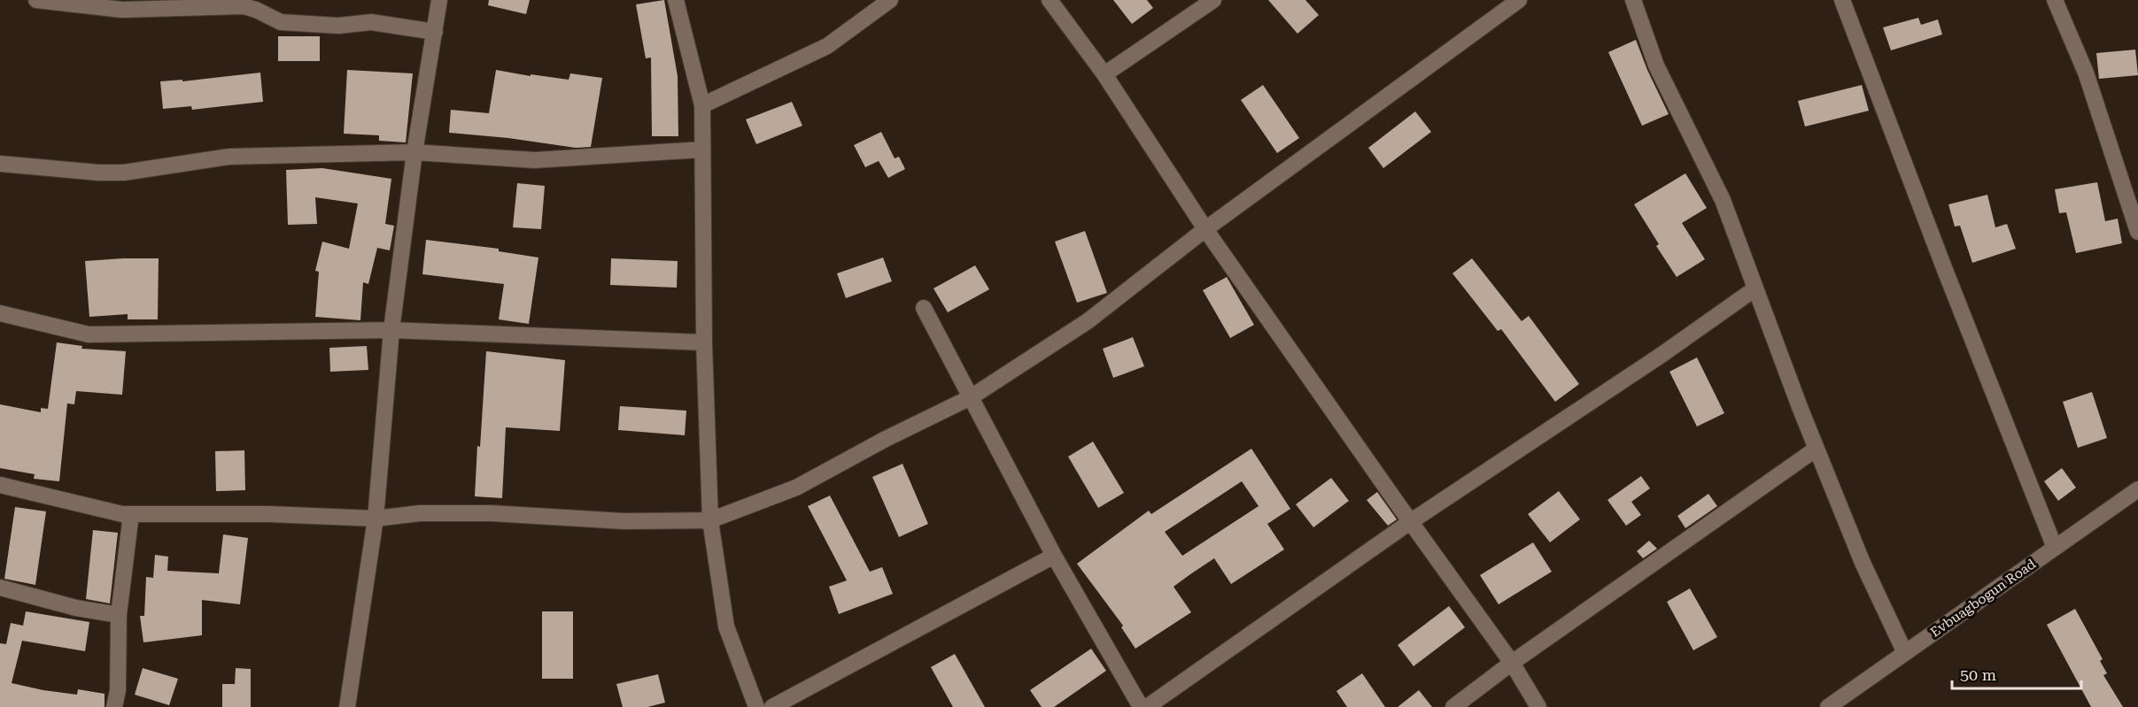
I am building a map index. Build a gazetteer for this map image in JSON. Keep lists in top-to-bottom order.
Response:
{
  "streets": {
    "street": ["Evbuagbogun Road"]
  },
  "scale_bar": "50 m"
}
